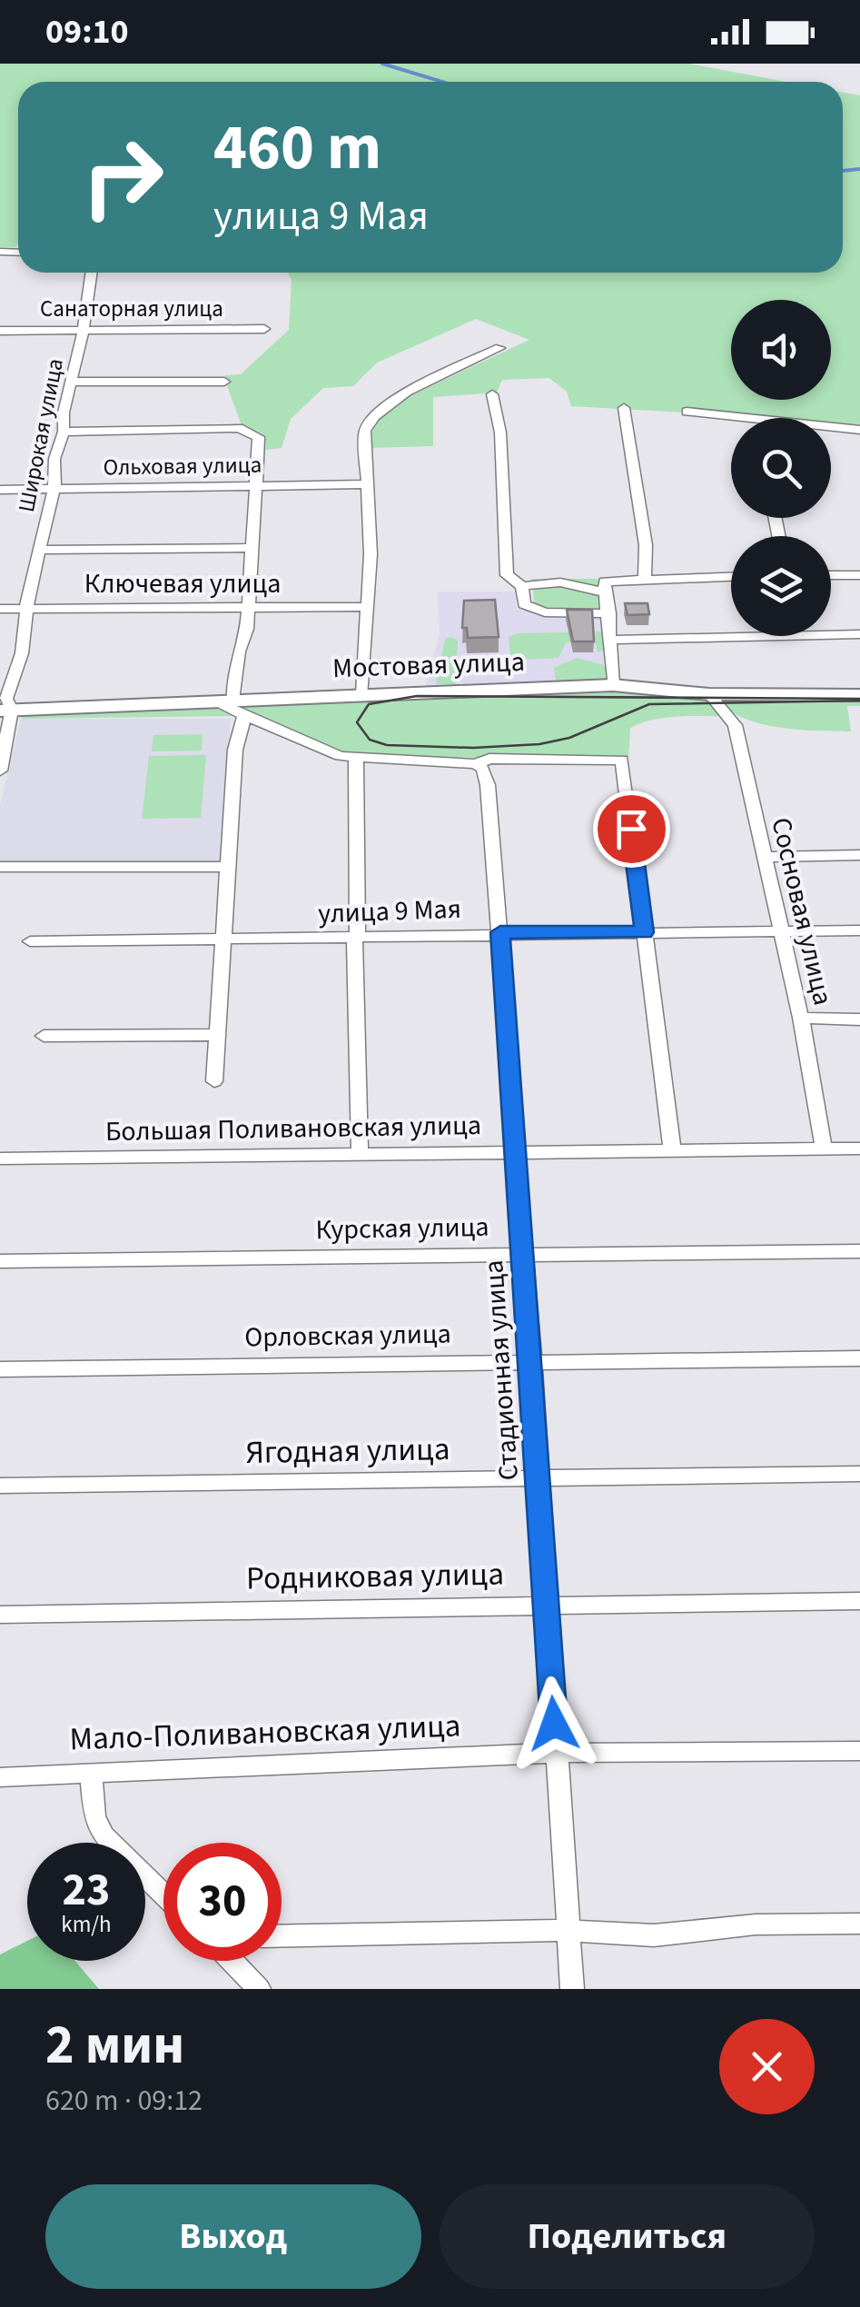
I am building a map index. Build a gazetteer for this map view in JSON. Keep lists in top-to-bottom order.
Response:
{
  "streets": {
    "street": [
      "Санаторная улица",
      "Широкая улица",
      "Ольховая улица",
      "Ключевая улица",
      "Мостовая улица",
      "улица 9 Мая",
      "Сосновая улица",
      "Большая Поливановская улица",
      "Курская улица",
      "Орловская улица",
      "Стадионная улица",
      "Ягодная улица",
      "Родниковая улица",
      "Мало-Поливановская улица"
    ]
  },
  "crossings": [
    ["Санаторная улица", "Широкая улица"],
    ["Широкая улица", "Ольховая улица"],
    ["Широкая улица", "Ключевая улица"],
    ["Широкая улица", "Мостовая улица"],
    ["Мостовая улица", "Сосновая улица"],
    ["улица 9 Мая", "Сосновая улица"],
    ["улица 9 Мая", "Стадионная улица"],
    ["Сосновая улица", "Большая Поливановская улица"],
    ["Большая Поливановская улица", "Стадионная улица"],
    ["Курская улица", "Стадионная улица"],
    ["Орловская улица", "Стадионная улица"],
    ["Стадионная улица", "Ягодная улица"],
    ["Стадионная улица", "Родниковая улица"],
    ["Стадионная улица", "Мало-Поливановская улица"]
  ],
  "page": {
    "status": "09:10",
    "turn": ["460 m", "улица 9 Мая"],
    "speed": "23 km/h",
    "limit": "30",
    "heading": ["2 мин", "620 m · 09:12"],
    "buttons": ["Выход", "Поделиться"]
  }
}
